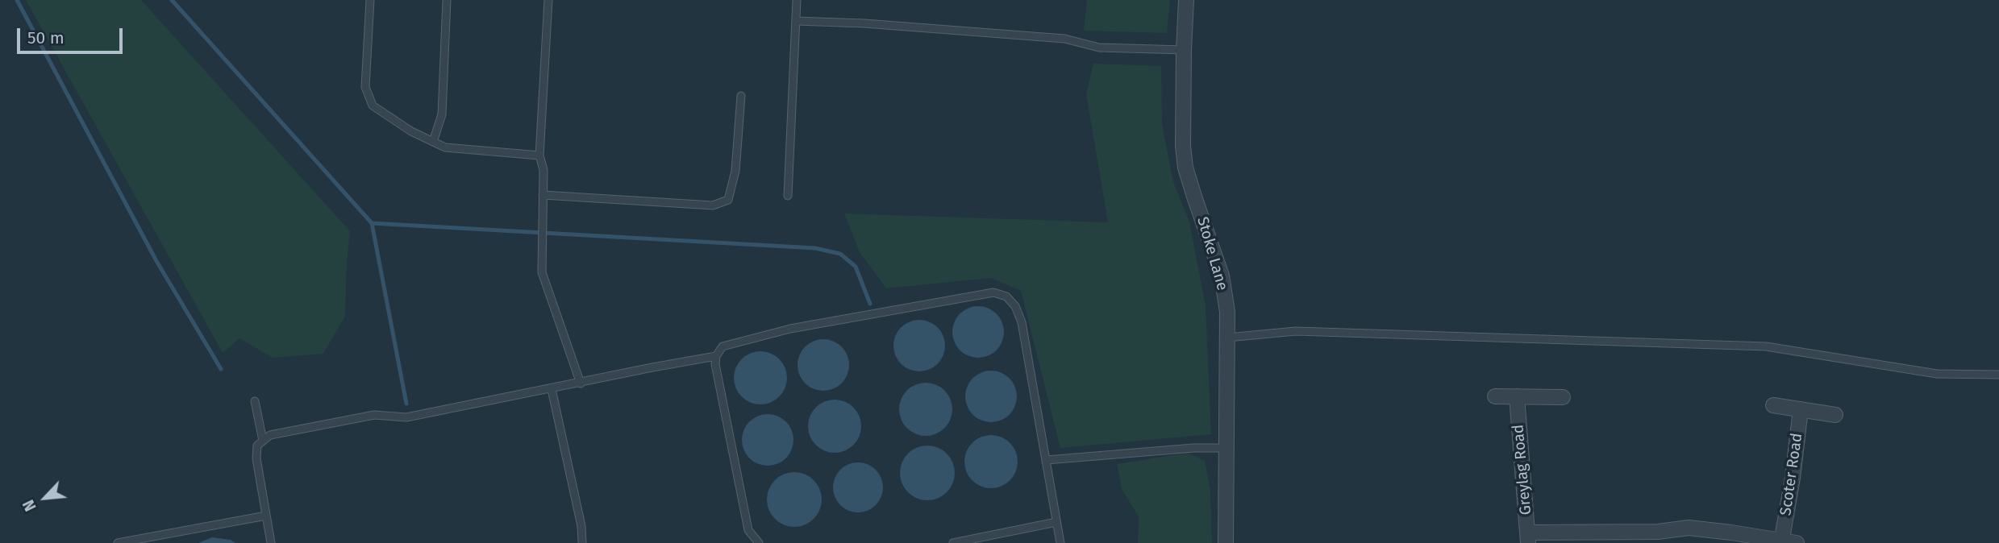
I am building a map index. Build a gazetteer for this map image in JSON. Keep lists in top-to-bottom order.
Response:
{
  "streets": {
    "street": ["Stoke Lane", "Greylag Road", "Scoter Road"]
  },
  "scale_bar": "50 m",
  "north": "bottom left"
}
